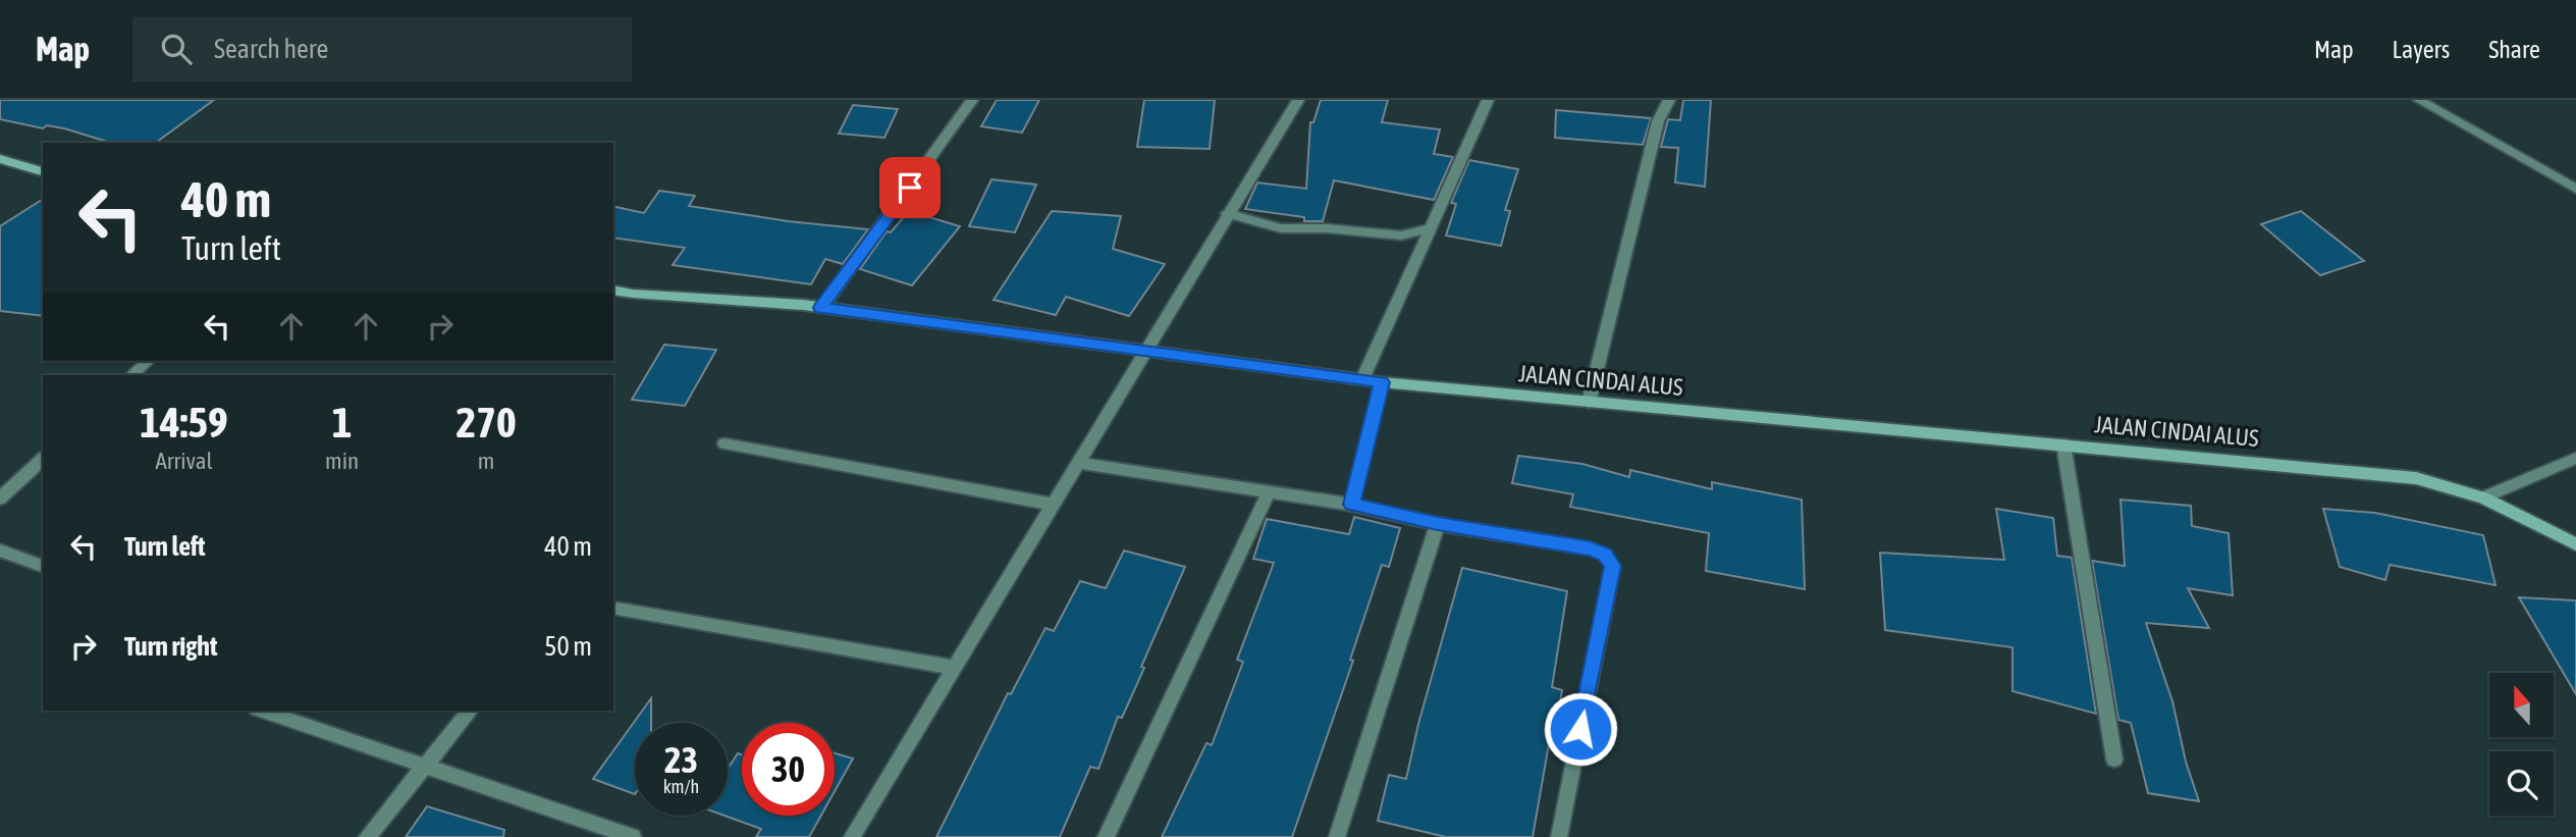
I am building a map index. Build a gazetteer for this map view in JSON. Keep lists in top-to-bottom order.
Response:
{
  "streets": {
    "street": ["JALAN CINDAI ALUS"]
  },
  "north": "top",
  "page": {
    "header": "Map",
    "search": "Search here",
    "nav": ["Map", "Layers", "Share"],
    "turn": ["40 m", "Turn left"],
    "eta": [
      "14:59",
      "Arrival",
      "1",
      "min",
      "270",
      "m"
    ],
    "list": [
      {
        "name": "Turn left",
        "value": "40 m"
      },
      {
        "name": "Turn right",
        "value": "50 m"
      }
    ],
    "speed": "23 km/h",
    "limit": "30"
  }
}
